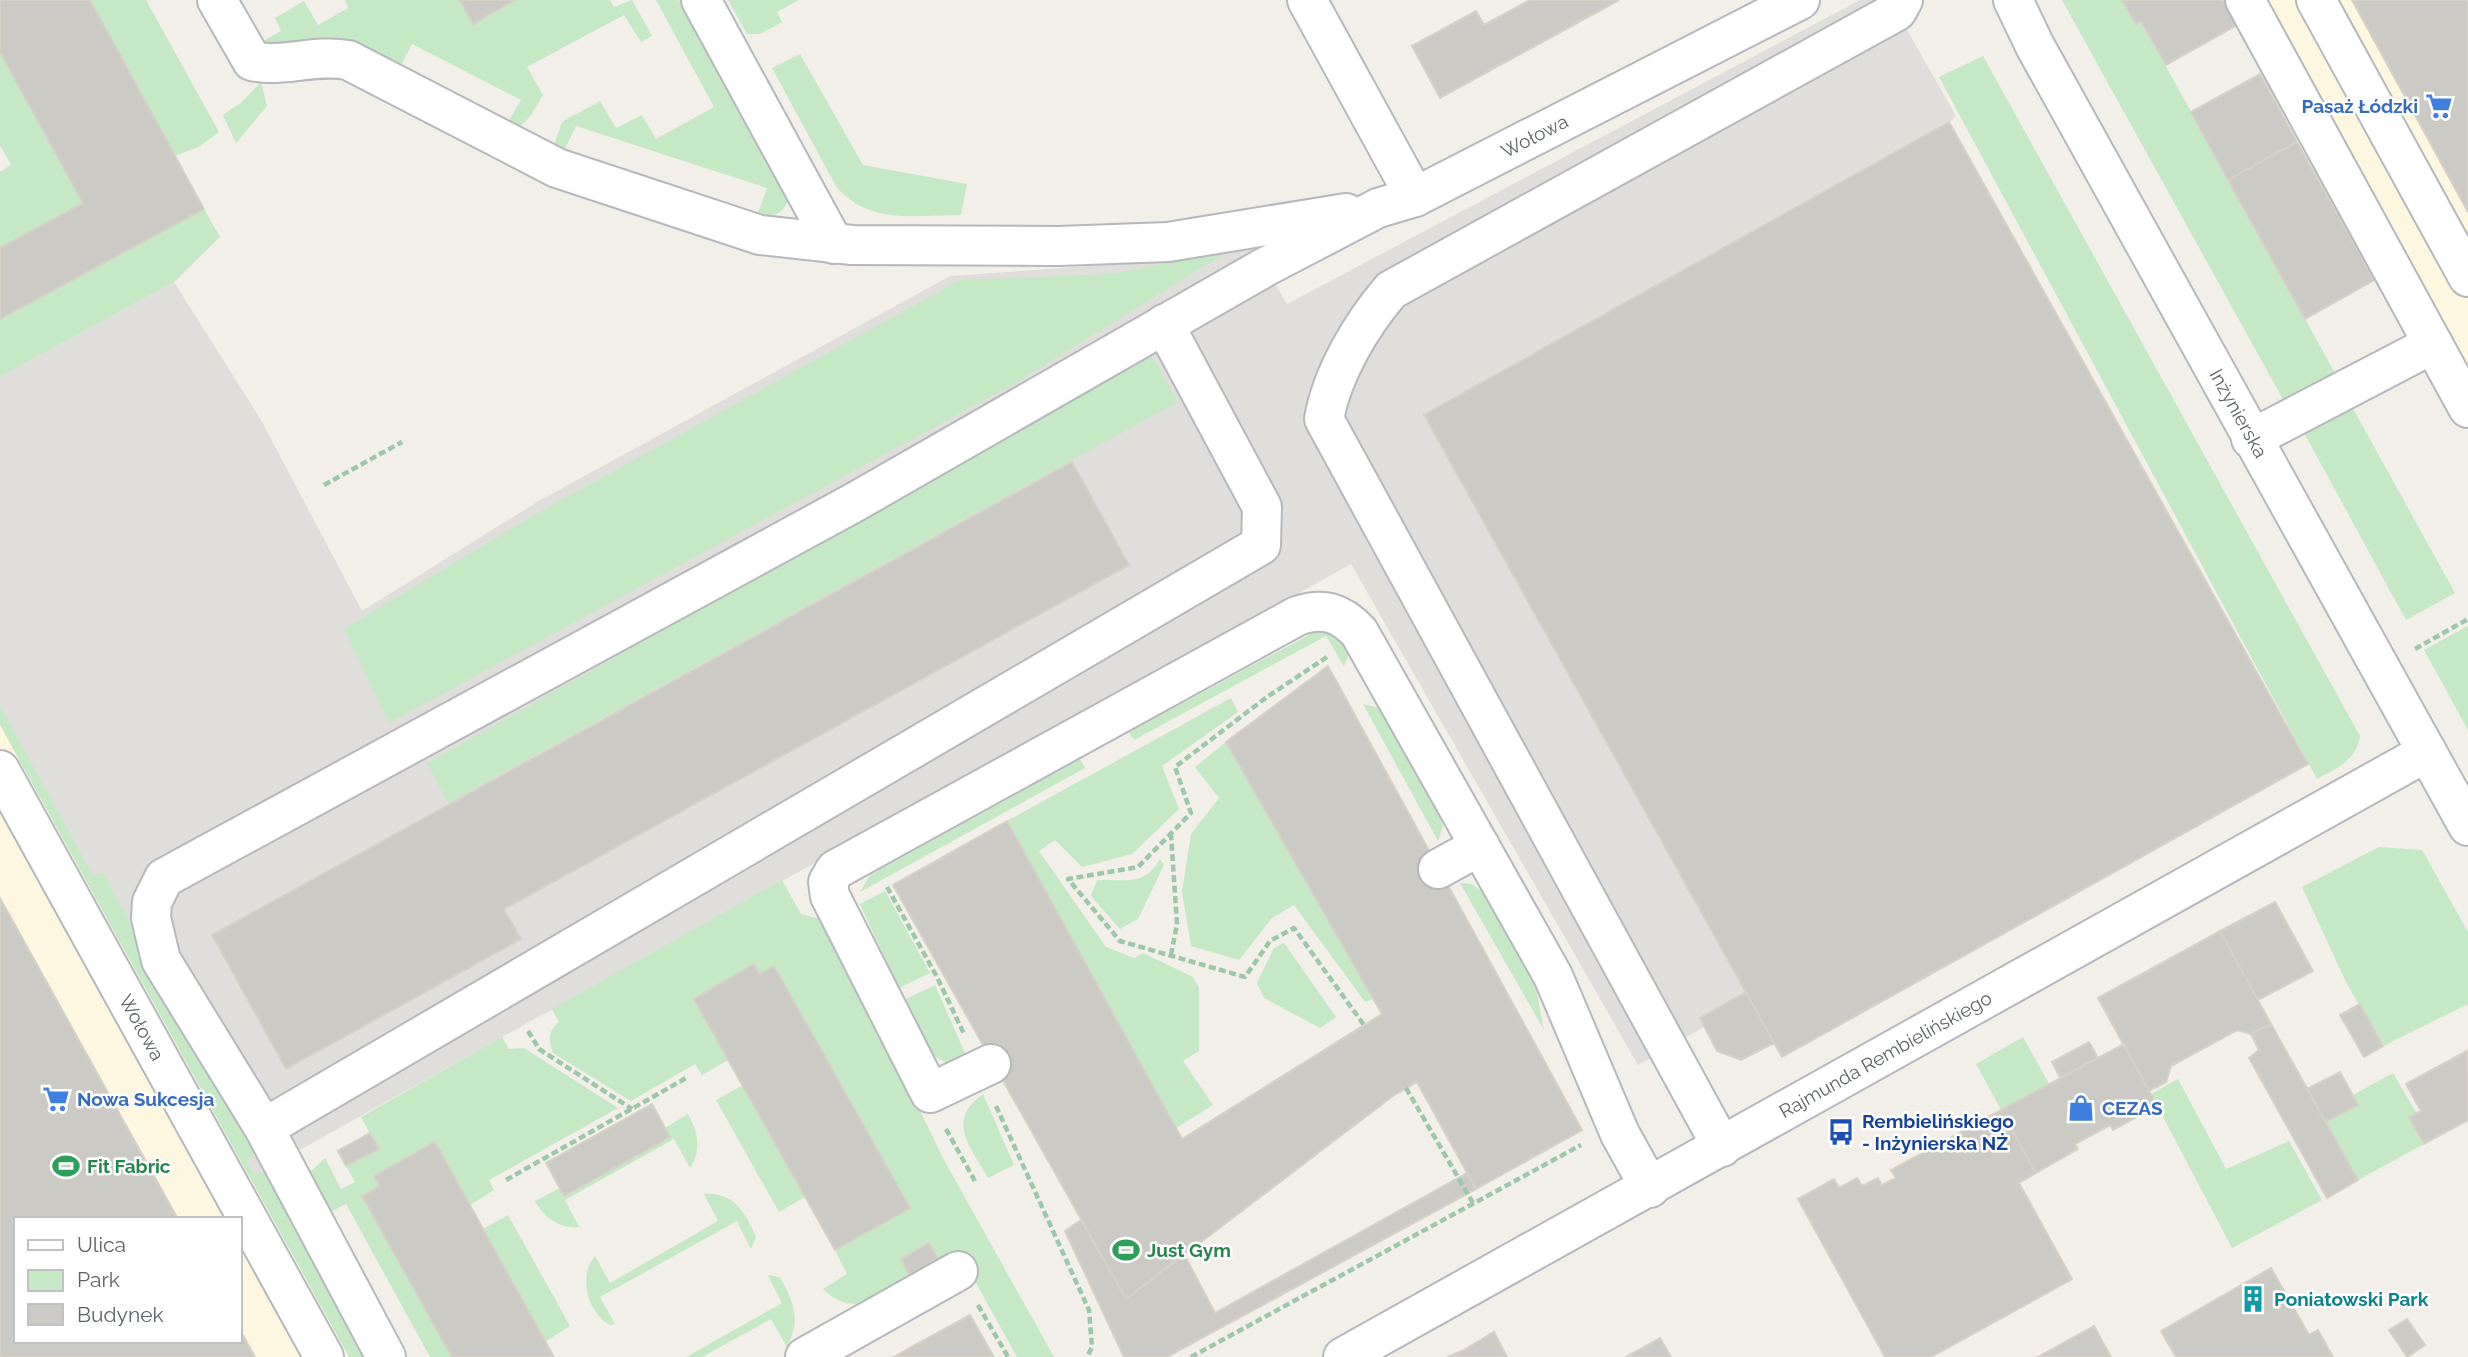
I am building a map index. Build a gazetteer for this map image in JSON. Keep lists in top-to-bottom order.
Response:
{
  "streets": {
    "street": ["Wołowa", "Inżynierska", "Rajmunda Rembielińskiego"]
  },
  "crossings": [
    ["Inżynierska", "Rajmunda Rembielińskiego"]
  ],
  "places": {
    "supermarket": ["Pasaż Łódzki", "Nowa Sukcesja"],
    "shop": ["CEZAS"],
    "bus stop": ["Rembielińskiego - Inżynierska NŻ"],
    "sports": ["Fit Fabric", "Just Gym"],
    "building": ["Poniatowski Park"]
  },
  "legend": ["Ulica", "Park", "Budynek"]
}
